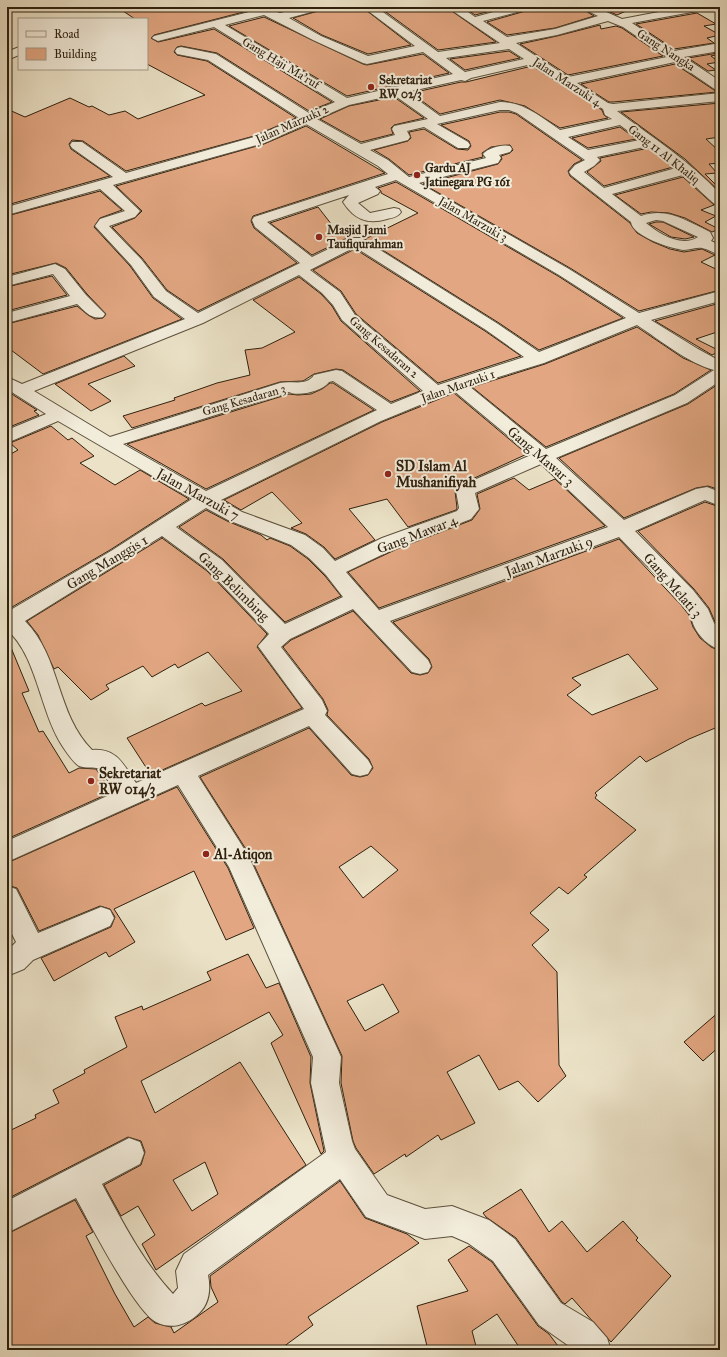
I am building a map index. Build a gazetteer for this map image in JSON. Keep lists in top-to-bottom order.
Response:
{
  "streets": {
    "street": [
      "Gang Nangka",
      "Gang Haji Ma'ruf",
      "Jalan Marzuki 4",
      "Jalan Marzuki 2",
      "Gang 11 Al Khaliq",
      "Jalan Marzuki 3",
      "Gang Kesadaran 2",
      "Jalan Marzuki 1",
      "Gang Kesadaran 3",
      "Gang Mawar 3",
      "Jalan Marzuki 7",
      "Gang Mawar 4",
      "Jalan Marzuki 9",
      "Gang Manggis 1",
      "Gang Melati 3",
      "Gang Belimbing"
    ]
  },
  "crossings": [
    ["Gang Haji Ma'ruf", "Jalan Marzuki 2"],
    ["Jalan Marzuki 4", "Jalan Marzuki 2"],
    ["Jalan Marzuki 4", "Gang 11 Al Khaliq"],
    ["Jalan Marzuki 2", "Jalan Marzuki 3"],
    ["Jalan Marzuki 3", "Gang Kesadaran 2"],
    ["Jalan Marzuki 3", "Jalan Marzuki 1"],
    ["Gang Kesadaran 2", "Jalan Marzuki 1"],
    ["Jalan Marzuki 1", "Gang Kesadaran 3"],
    ["Jalan Marzuki 1", "Gang Mawar 3"],
    ["Jalan Marzuki 1", "Jalan Marzuki 7"],
    ["Jalan Marzuki 1", "Gang Manggis 1"],
    ["Gang Kesadaran 3", "Jalan Marzuki 7"],
    ["Gang Mawar 3", "Gang Mawar 4"],
    ["Gang Mawar 3", "Jalan Marzuki 9"],
    ["Gang Mawar 3", "Gang Melati 3"],
    ["Jalan Marzuki 7", "Gang Mawar 4"],
    ["Jalan Marzuki 7", "Jalan Marzuki 9"],
    ["Jalan Marzuki 7", "Gang Manggis 1"],
    ["Jalan Marzuki 9", "Gang Melati 3"],
    ["Gang Manggis 1", "Gang Belimbing"]
  ],
  "places": [
    "Sekretariat RW 02/3",
    "Gardu AJ Jatinegara PG 161",
    "Masjid Jami Taufiqurahman",
    "SD Islam Al Mushanifiyah",
    "Sekretariat RW 014/3",
    "Al-Atiqon"
  ],
  "legend": ["Road", "Building"]
}
